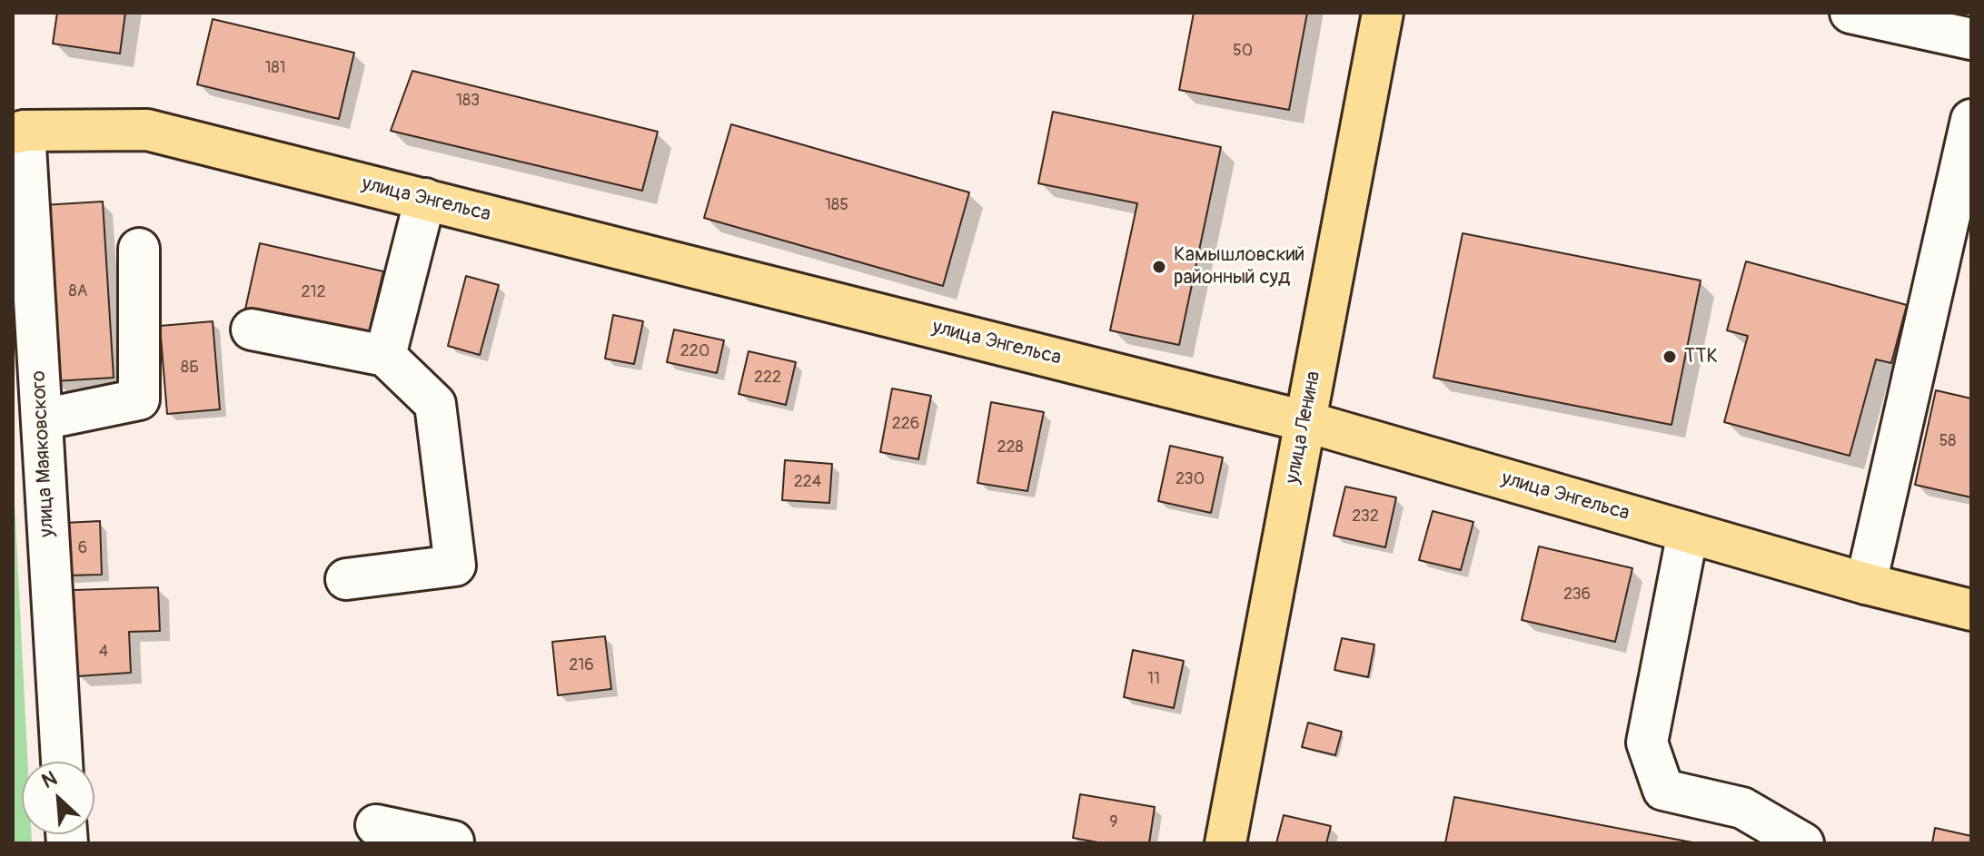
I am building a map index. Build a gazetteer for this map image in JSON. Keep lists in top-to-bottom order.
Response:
{
  "streets": {
    "main road": ["улица Энгельса", "улица Ленина"],
    "street": ["улица Маяковского"]
  },
  "crossings": [
    ["улица Энгельса", "улица Ленина"],
    ["улица Энгельса", "улица Маяковского"]
  ],
  "places": ["Камышловский районный суд", "ТТК"],
  "house_numbers": [
    "50",
    "181",
    "183",
    "185",
    "8А",
    "212",
    "220",
    "8Б",
    "222",
    "226",
    "58",
    "228",
    "230",
    "224",
    "232",
    "6",
    "236",
    "4",
    "216",
    "11",
    "9"
  ],
  "north": "top left"
}
